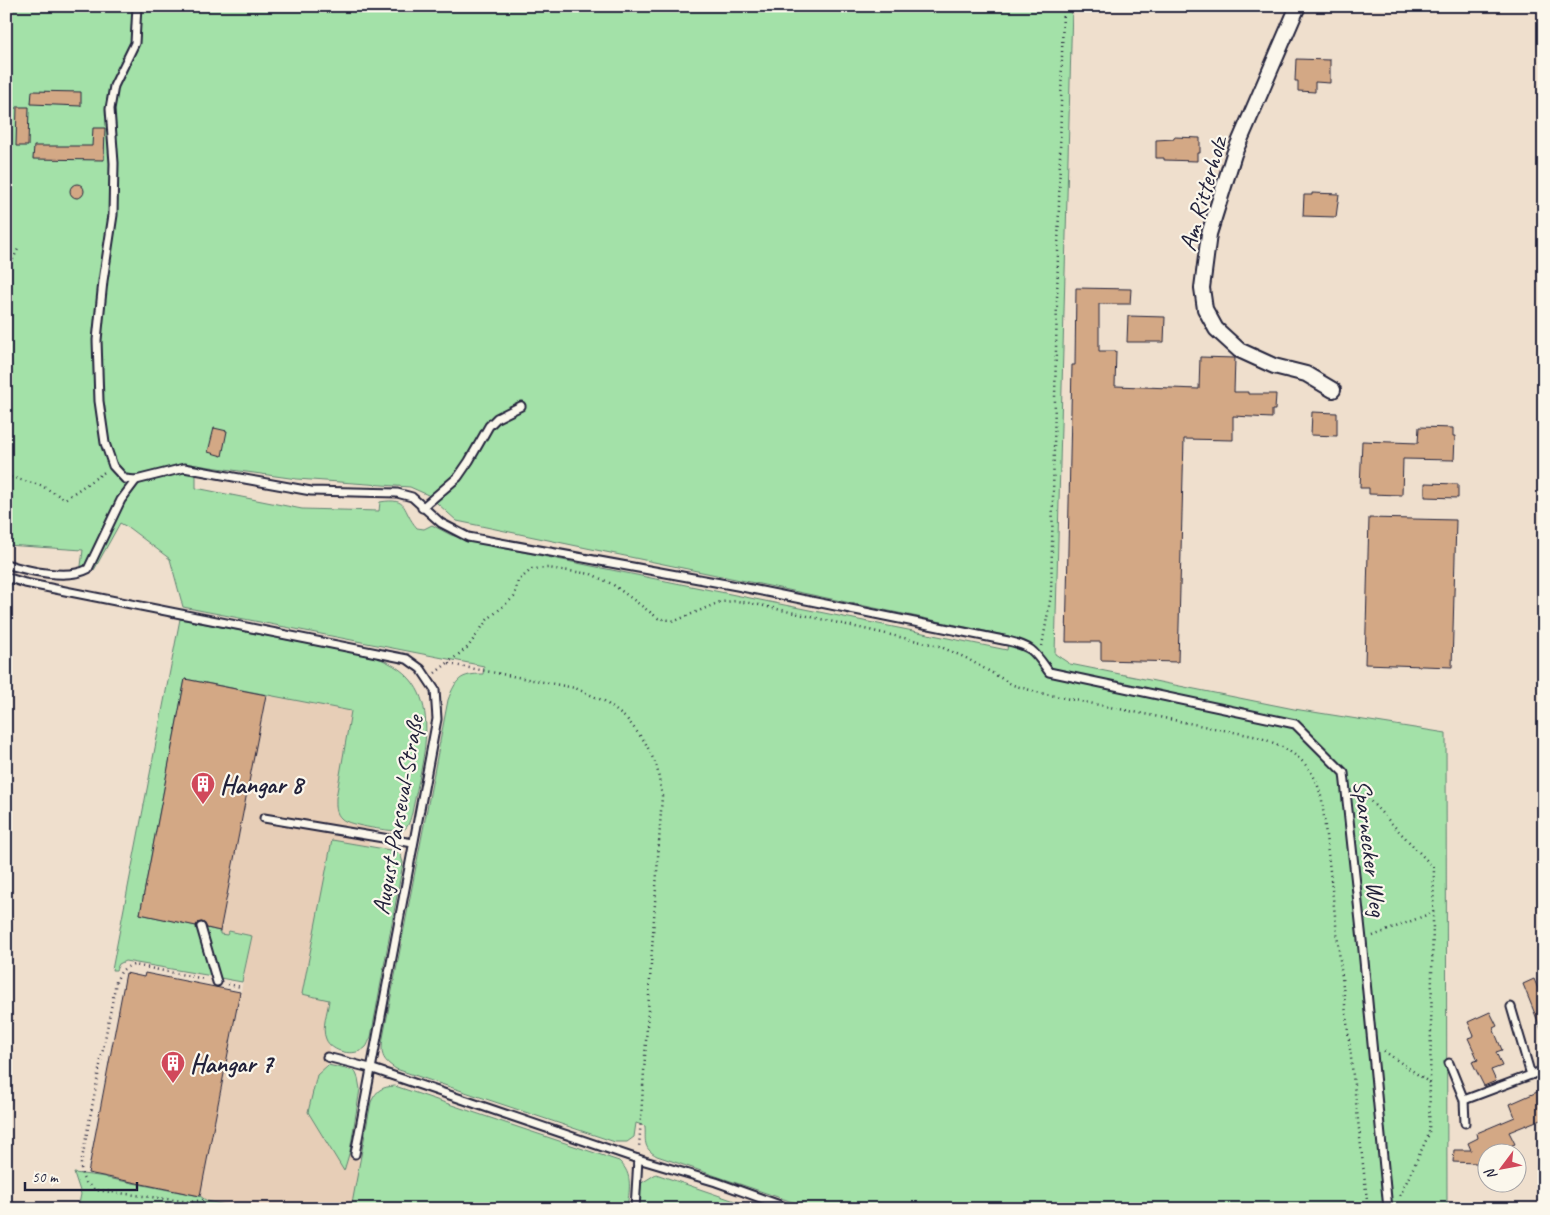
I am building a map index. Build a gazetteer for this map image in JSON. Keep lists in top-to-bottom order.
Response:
{
  "streets": {
    "street": ["Am Ritterholz"],
    "lane": ["August-Parseval-Straße", "Sparnecker Weg"]
  },
  "places": {
    "building": ["Hangar 8", "Hangar 7"]
  },
  "scale_bar": "50 m",
  "north": "bottom left"
}
